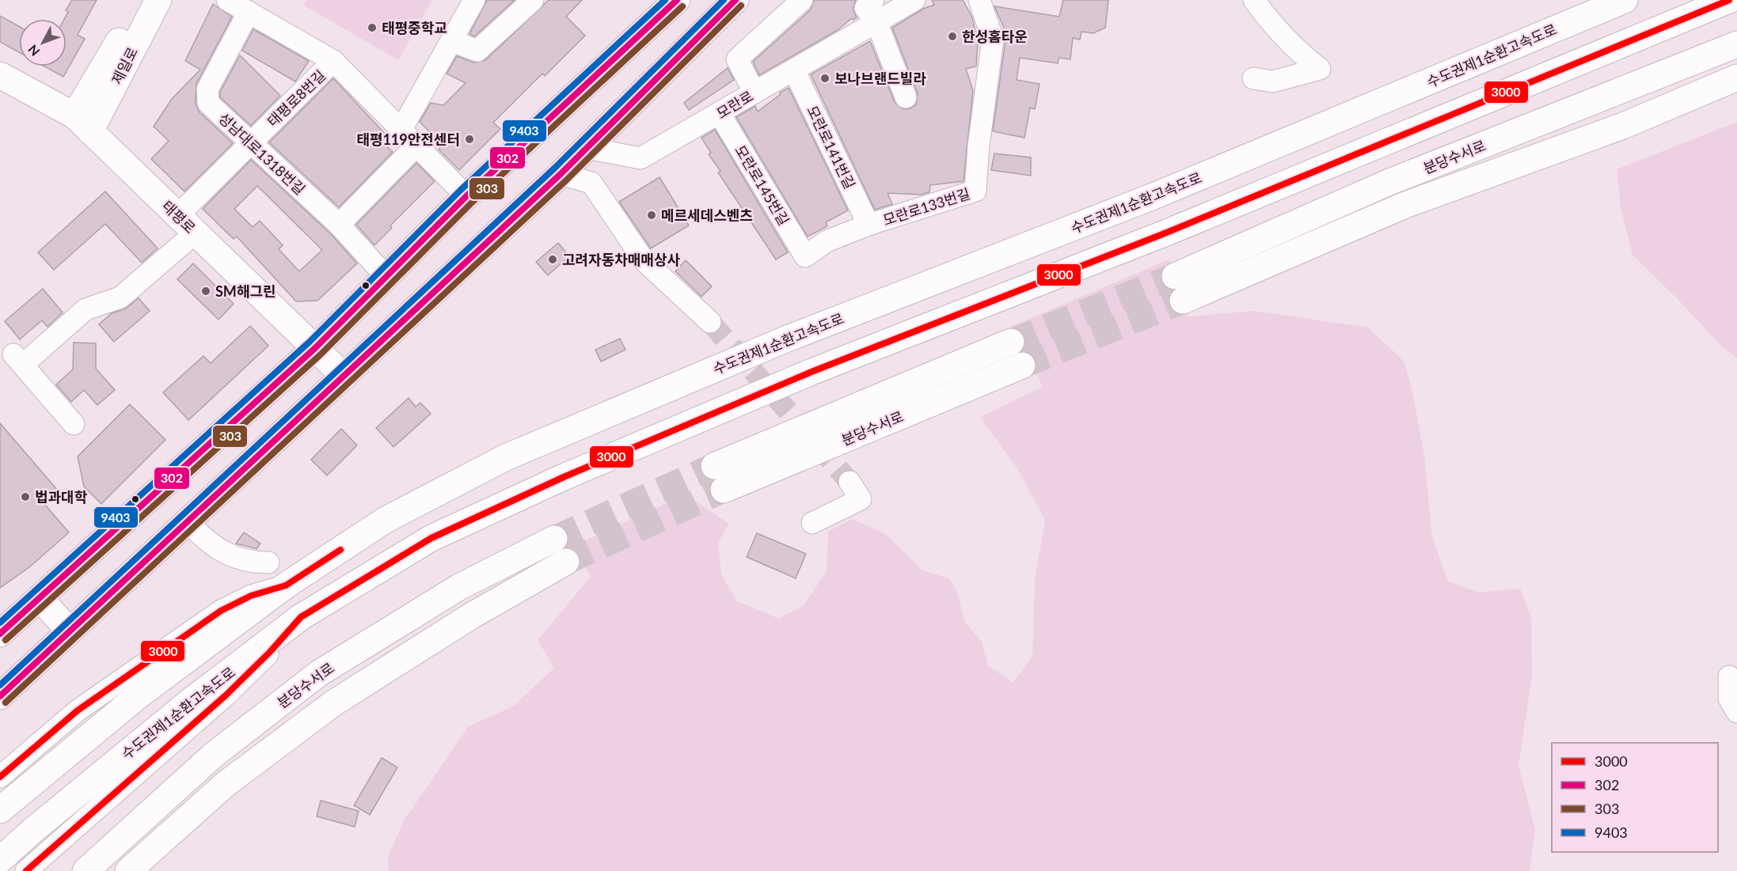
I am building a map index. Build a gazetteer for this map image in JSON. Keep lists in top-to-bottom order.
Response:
{
  "streets": {
    "main road": [
      "수도권제1순환고속도로",
      "제일로",
      "분당수서로",
      "태평로"
    ],
    "street": [
      "태평로8번길",
      "모란로",
      "모란로141번길",
      "성남대로1318번길",
      "모란로145번길",
      "모란로133번길"
    ]
  },
  "crossings": [
    ["제일로", "태평로"],
    ["태평로8번길", "성남대로1318번길"],
    ["태평로8번길", "태평로"],
    ["모란로", "모란로141번길"],
    ["모란로", "모란로145번길"],
    ["모란로141번길", "모란로133번길"],
    ["모란로145번길", "모란로133번길"]
  ],
  "places": [
    "태평중학교",
    "한성홈타운",
    "보나브랜드빌라",
    "태평119안전센터",
    "메르세데스벤츠",
    "고려자동차매매상사",
    "SM해그린",
    "법과대학"
  ],
  "lines": [
    "transit line 3000",
    "transit line 302",
    "transit line 9403",
    "transit line 303"
  ],
  "legend": [
    "3000",
    "302",
    "303",
    "9403"
  ],
  "north": "bottom left"
}
